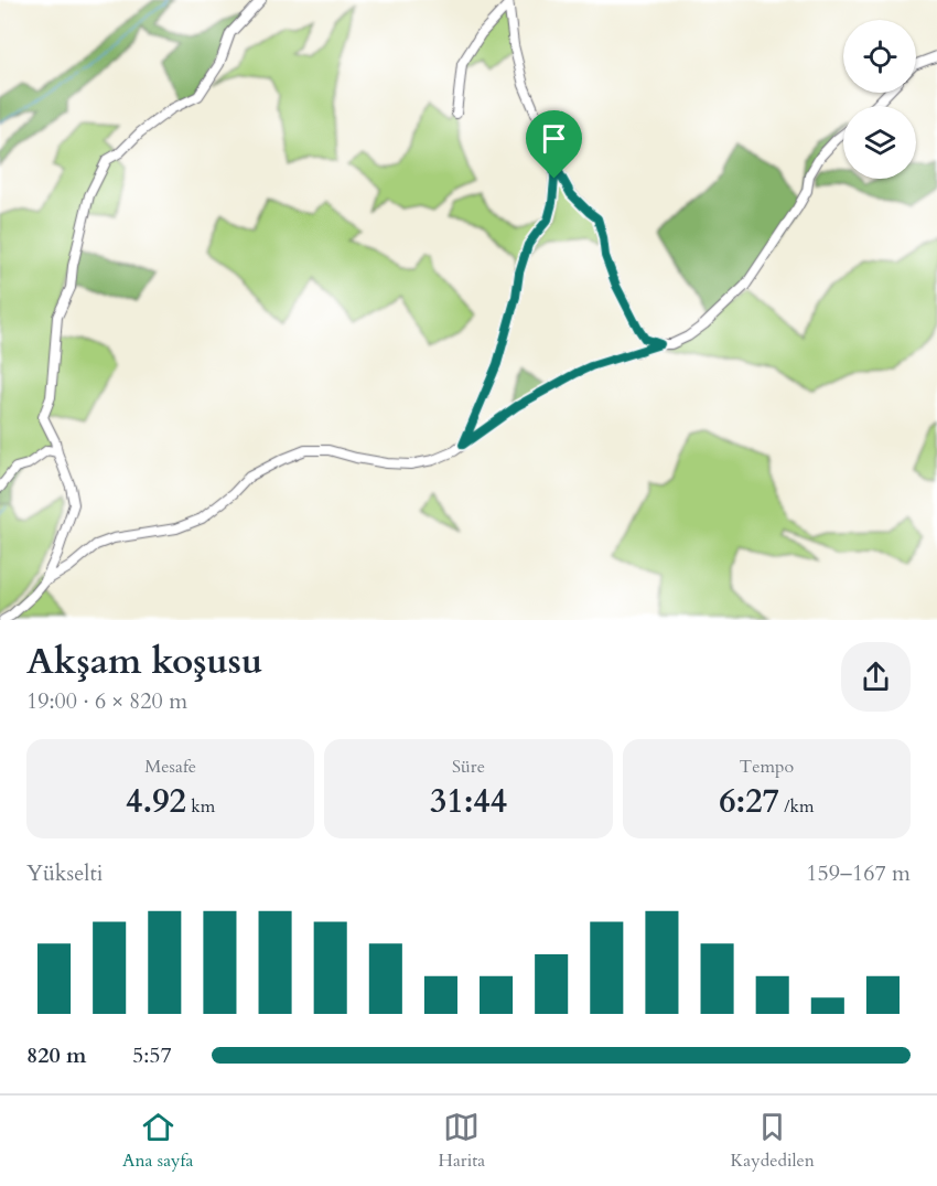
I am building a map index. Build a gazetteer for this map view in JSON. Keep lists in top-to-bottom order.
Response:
{
  "page": {
    "heading": ["Akşam koşusu", "19:00 · 6 × 820 m"],
    "stats": [
      ["Mesafe", "4.92 km"],
      ["Süre", "31:44"],
      ["Tempo", "6:27 /km"]
    ],
    "chart": ["Yükselti", "159–167 m"],
    "list": [
      {
        "name": "820 m",
        "note": "5:57"
      }
    ],
    "tabs": ["Ana sayfa", "Harita", "Kaydedilen"]
  }
}
